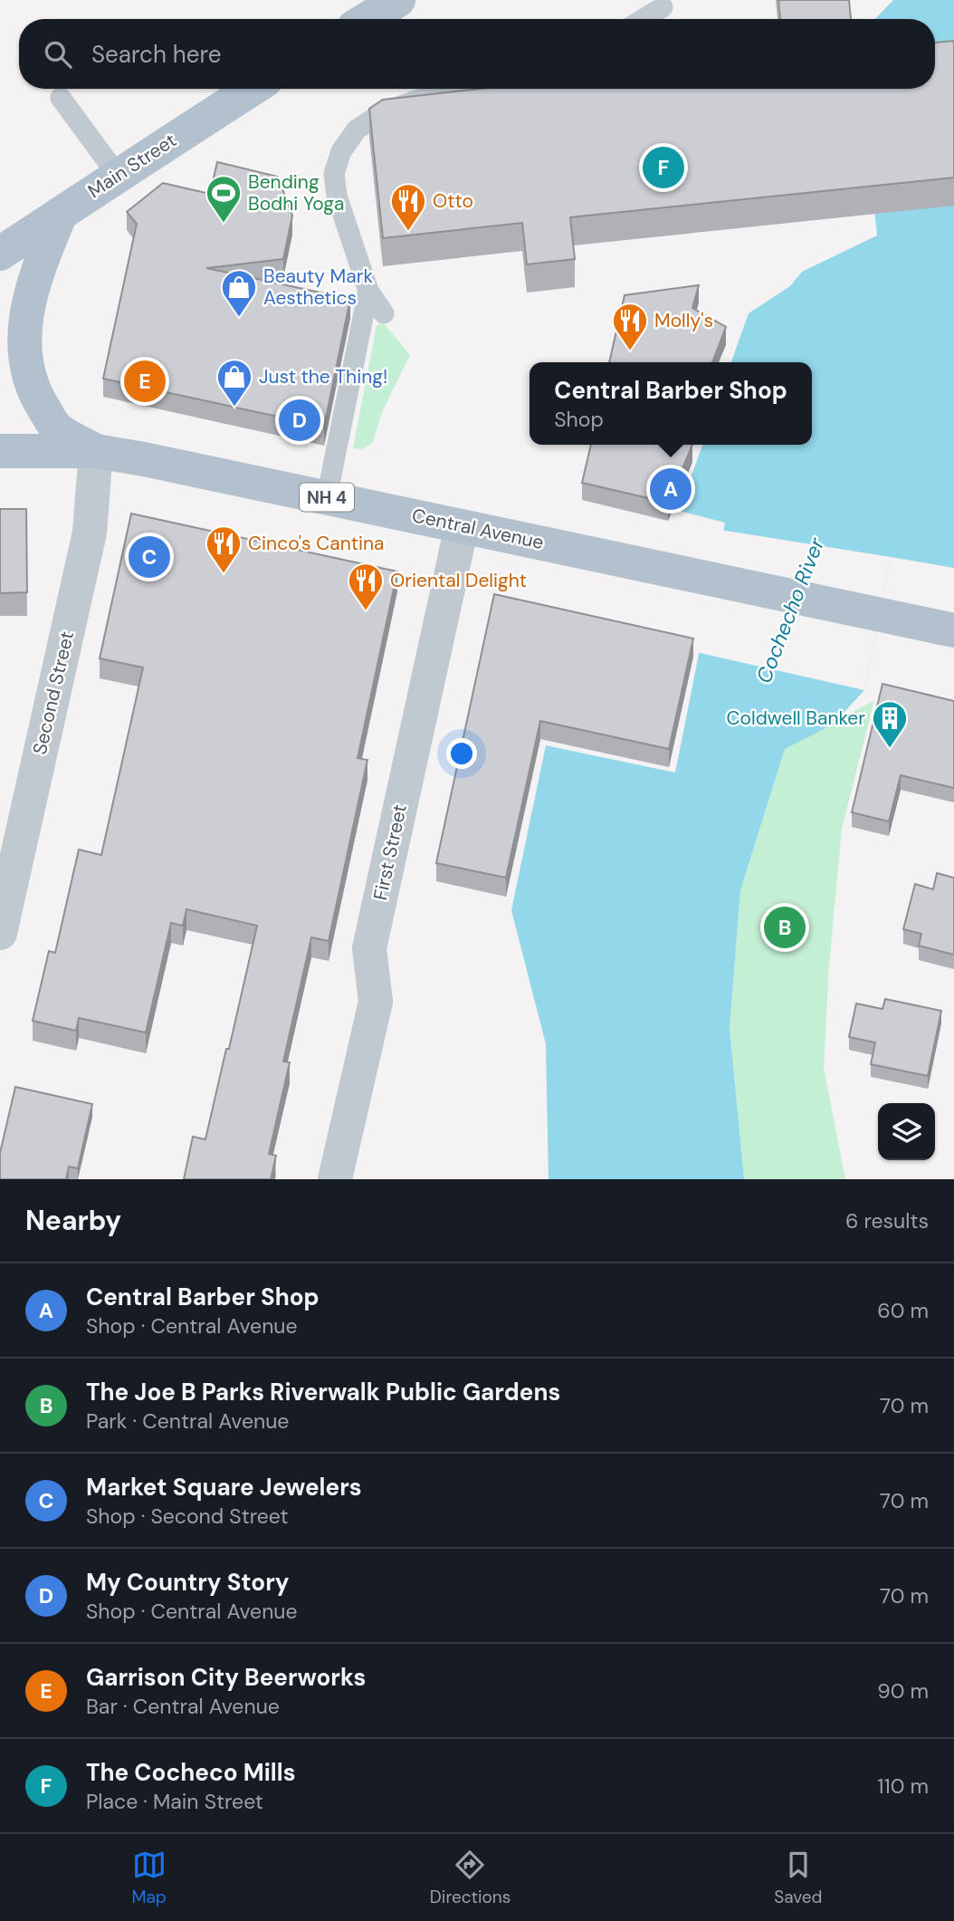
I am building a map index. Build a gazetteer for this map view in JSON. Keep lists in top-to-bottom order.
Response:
{
  "streets": {
    "main road": ["Main Street", "NH 4", "Central Avenue"],
    "street": ["Second Street", "First Street"]
  },
  "crossings": [
    ["Central Avenue", "Second Street"],
    ["Central Avenue", "First Street"]
  ],
  "water": ["Cochecho River"],
  "places": {
    "sports": ["Bending Bodhi Yoga"],
    "restaurant": [
      "Otto",
      "Molly's",
      "Cinco's Cantina",
      "Oriental Delight"
    ],
    "shop": ["Beauty Mark Aesthetics", "Just the Thing!"],
    "building": ["Coldwell Banker"]
  },
  "page": {
    "search": "Search here",
    "pins": [
      "F",
      "E",
      "D",
      "A",
      "C",
      "B"
    ],
    "popup": ["Central Barber Shop", "Shop"],
    "heading": ["Nearby", "6 results"],
    "list": [
      {
        "mark": "A",
        "name": "Central Barber Shop",
        "note": "Shop · Central Avenue",
        "value": "60 m"
      },
      {
        "mark": "B",
        "name": "The Joe B Parks Riverwalk Public Gardens",
        "note": "Park · Central Avenue",
        "value": "70 m"
      },
      {
        "mark": "C",
        "name": "Market Square Jewelers",
        "note": "Shop · Second Street",
        "value": "70 m"
      },
      {
        "mark": "D",
        "name": "My Country Story",
        "note": "Shop · Central Avenue",
        "value": "70 m"
      },
      {
        "mark": "E",
        "name": "Garrison City Beerworks",
        "note": "Bar · Central Avenue",
        "value": "90 m"
      },
      {
        "mark": "F",
        "name": "The Cocheco Mills",
        "note": "Place · Main Street",
        "value": "110 m"
      }
    ],
    "nav": ["Map", "Directions", "Saved"]
  }
}
